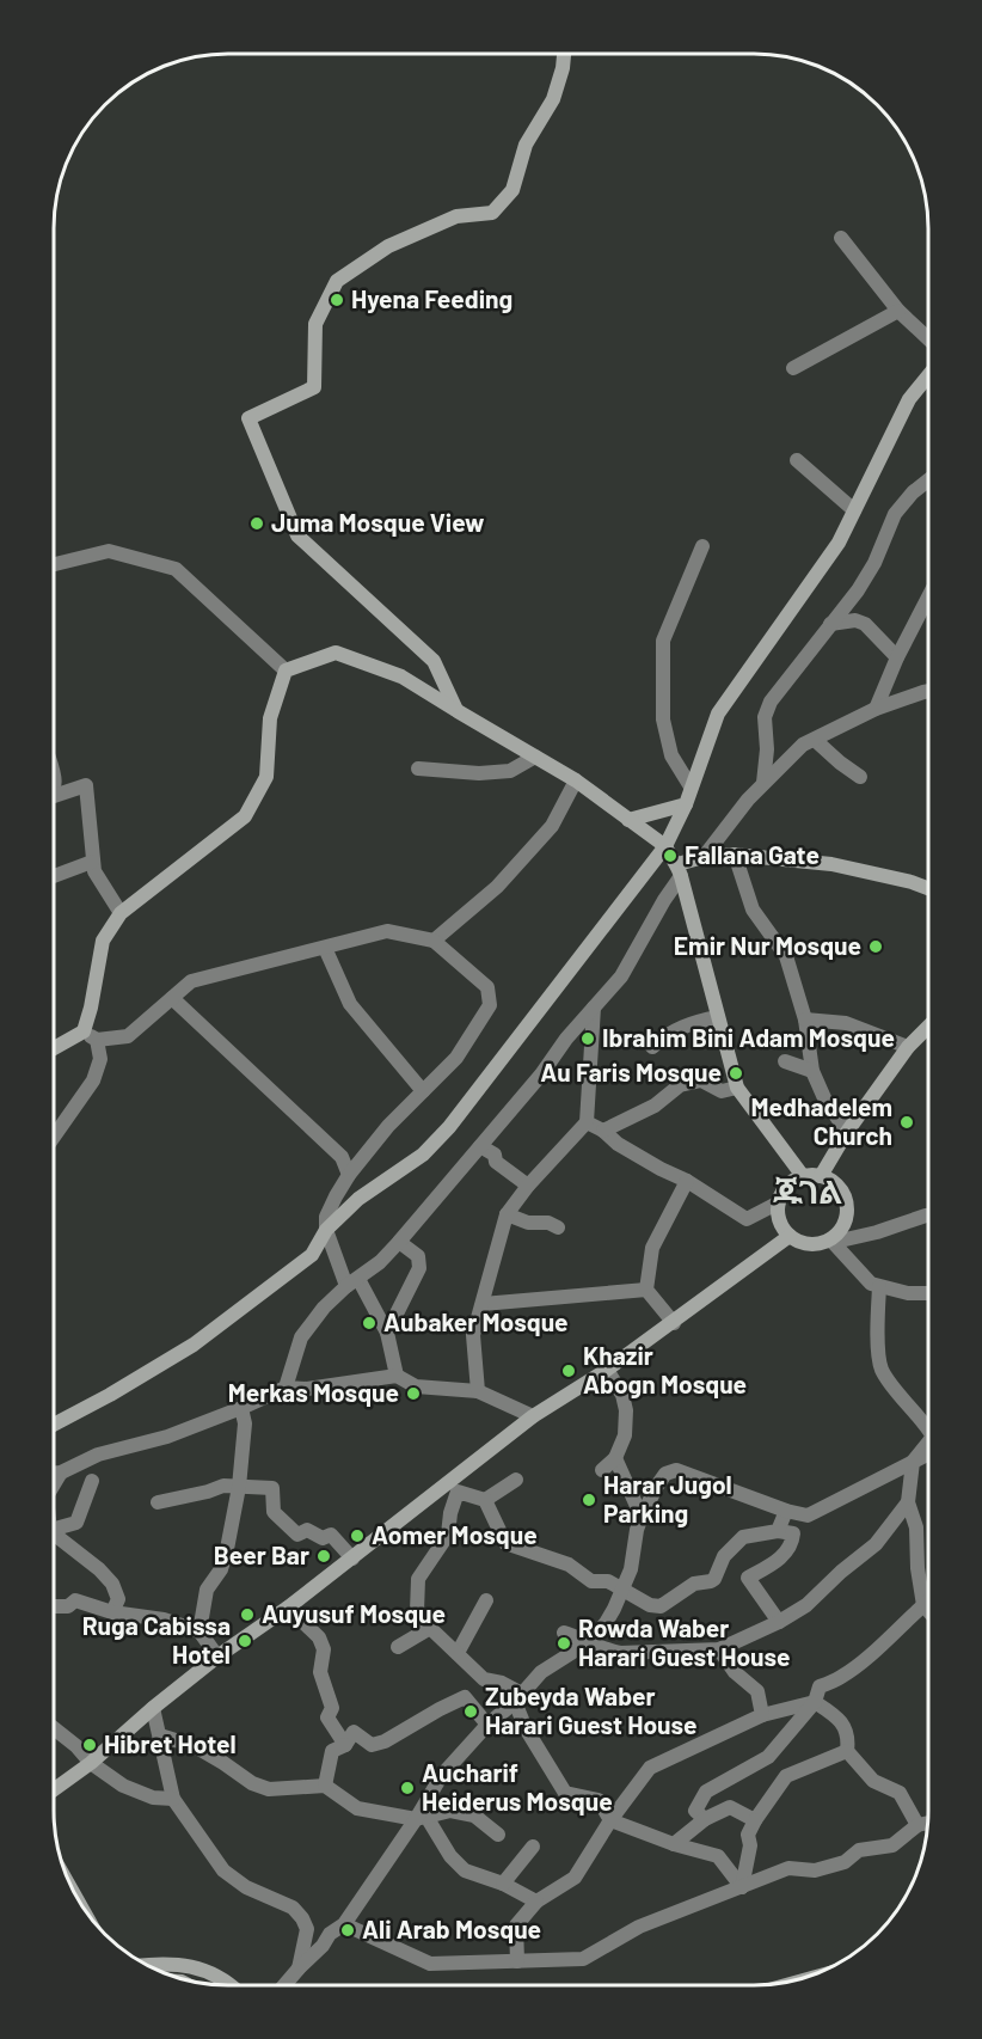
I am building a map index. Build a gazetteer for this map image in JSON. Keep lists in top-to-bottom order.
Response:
{
  "districts": ["ጁገል"],
  "places": [
    "Hyena Feeding",
    "Juma Mosque View",
    "Fallana Gate",
    "Emir Nur Mosque",
    "Ibrahim Bini Adam Mosque",
    "Au Faris Mosque",
    "Medhadelem Church",
    "Aubaker Mosque",
    "Khazir Abogn Mosque",
    "Merkas Mosque",
    "Harar Jugol Parking",
    "Aomer Mosque",
    "Beer Bar",
    "Auyusuf Mosque",
    "Ruga Cabissa Hotel",
    "Rowda Waber Harari Guest House",
    "Zubeyda Waber Harari Guest House",
    "Hibret Hotel",
    "Aucharif Heiderus Mosque",
    "Ali Arab Mosque"
  ]
}
